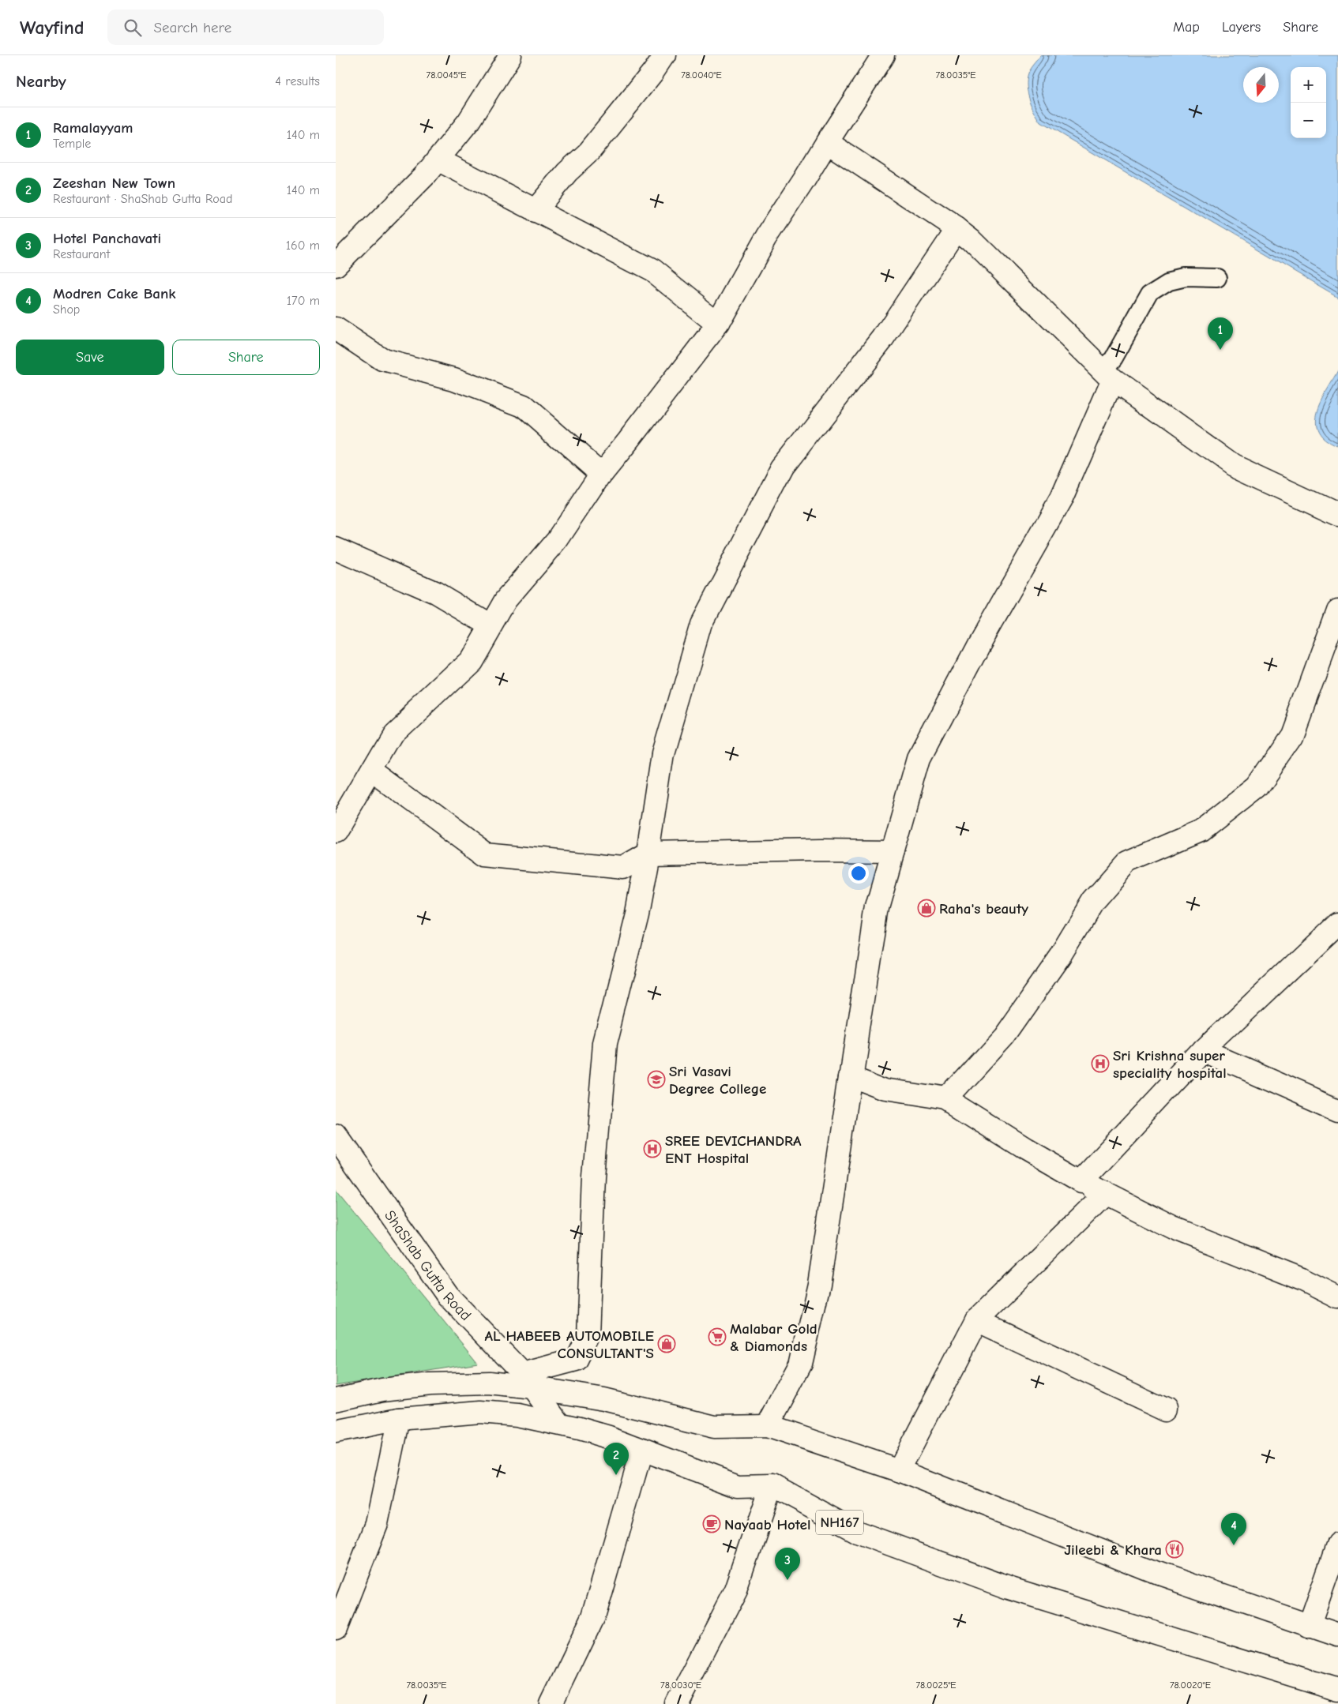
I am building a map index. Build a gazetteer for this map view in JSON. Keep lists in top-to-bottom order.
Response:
{
  "streets": {
    "main road": ["ShaShab Gutta Road", "NH167"]
  },
  "crossings": [
    ["ShaShab Gutta Road", "NH167"]
  ],
  "places": {
    "shop": ["Raha's beauty", "AL HABEEB AUTOMOBILE CONSULTANT'S"],
    "hospital": ["Sri Krishna super speciality hospital", "SREE DEVICHANDRA ENT Hospital"],
    "school or university": ["Sri Vasavi Degree College"],
    "supermarket": ["Malabar Gold & Diamonds"],
    "cafe": ["Nayaab Hotel"],
    "restaurant": ["Jileebi & Khara"]
  },
  "north": "bottom",
  "page": {
    "header": "Wayfind",
    "search": "Search here",
    "nav": ["Map", "Layers", "Share"],
    "heading": ["Nearby", "4 results"],
    "map_buttons": ["+", "−"],
    "list": [
      {
        "mark": "1",
        "name": "Ramalayyam",
        "note": "Temple",
        "value": "140 m"
      },
      {
        "mark": "2",
        "name": "Zeeshan New Town",
        "note": "Restaurant · ShaShab Gutta Road",
        "value": "140 m"
      },
      {
        "mark": "3",
        "name": "Hotel Panchavati",
        "note": "Restaurant",
        "value": "160 m"
      },
      {
        "mark": "4",
        "name": "Modren Cake Bank",
        "note": "Shop",
        "value": "170 m"
      }
    ],
    "pins": [
      "1",
      "2",
      "4",
      "3"
    ],
    "buttons": ["Save", "Share"]
  },
  "coordinates": [
    "78.0045°E",
    "78.0040°E",
    "78.0035°E",
    "78.0030°E",
    "78.0025°E",
    "78.0020°E"
  ]
}
